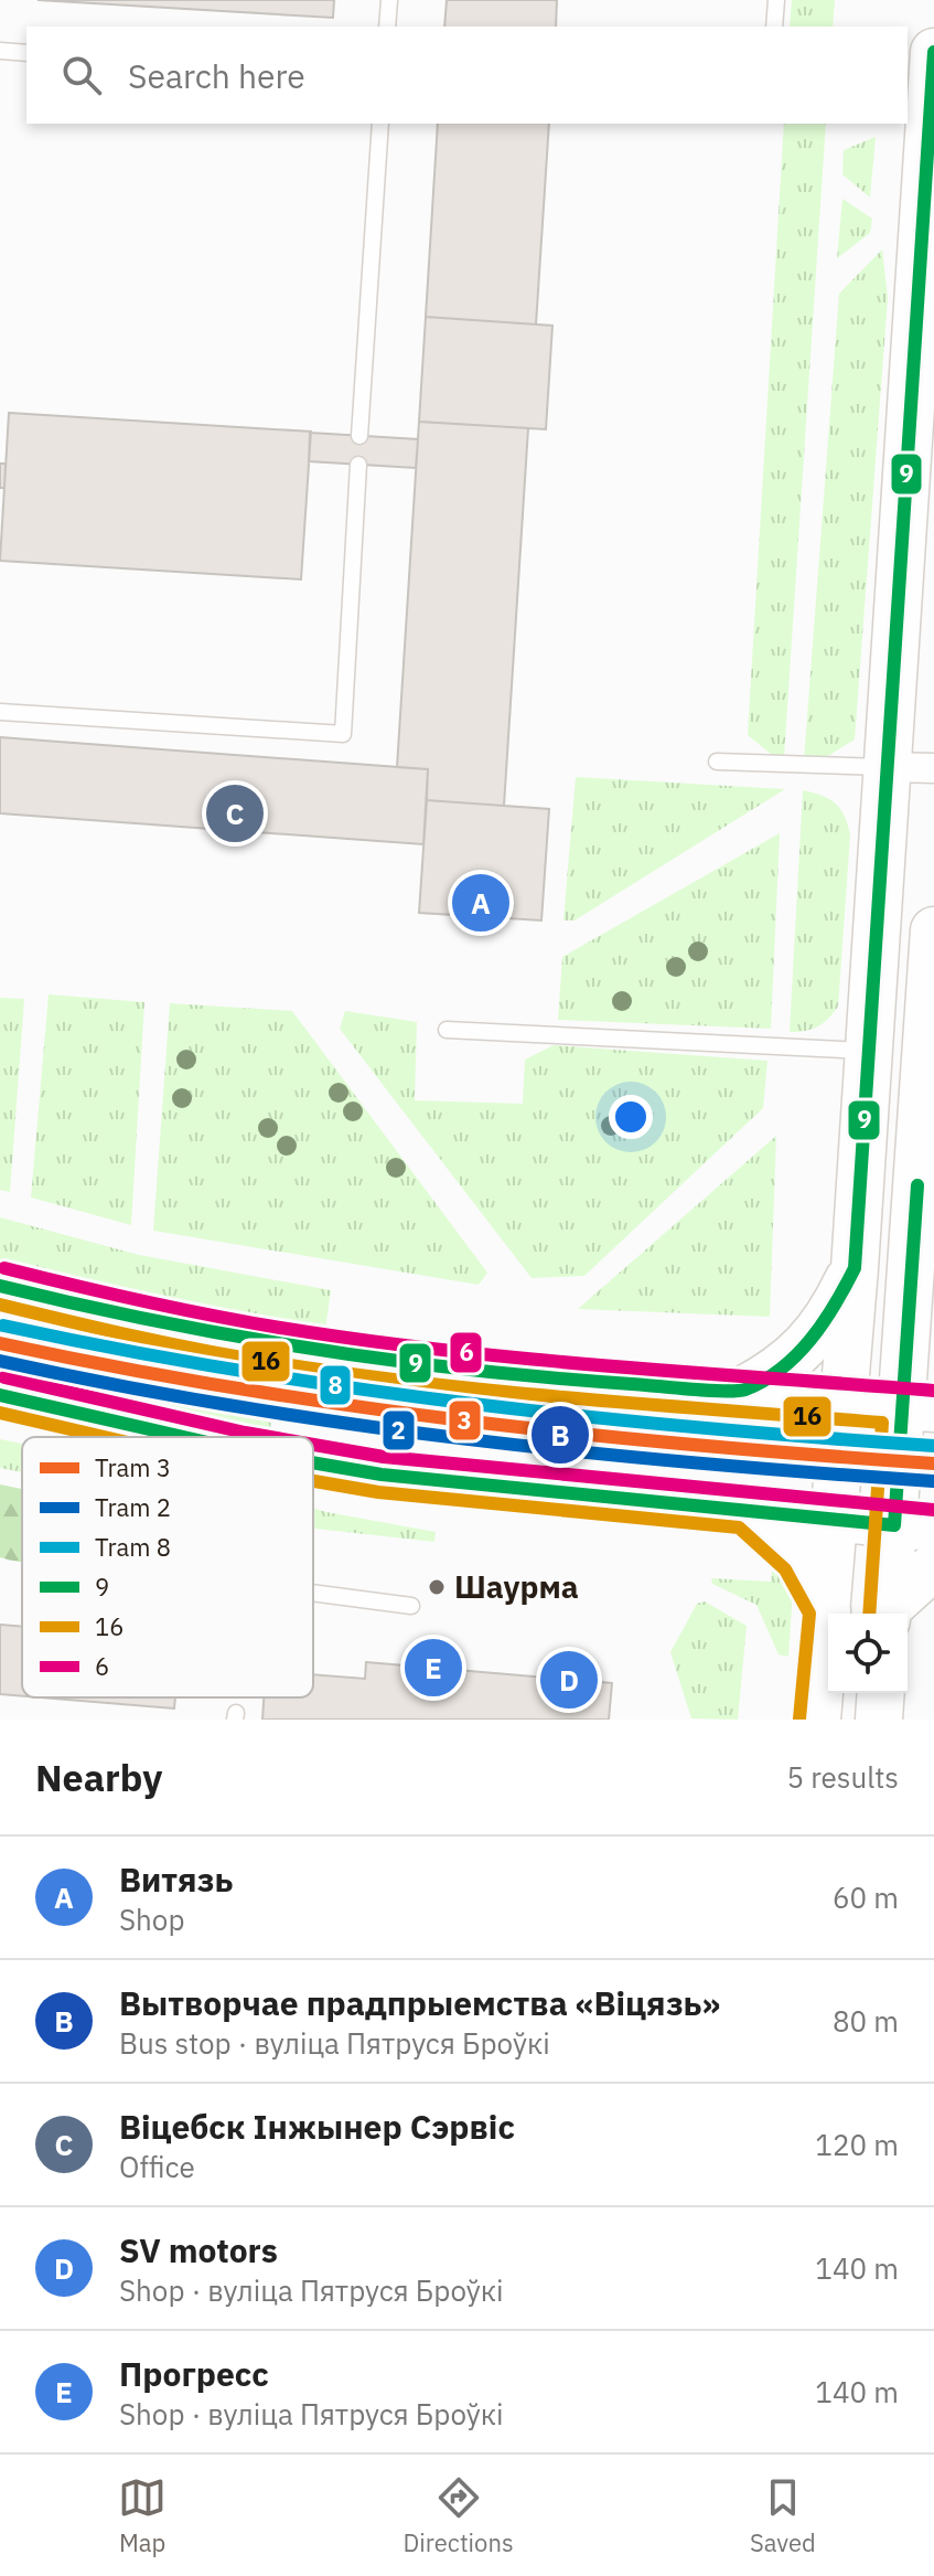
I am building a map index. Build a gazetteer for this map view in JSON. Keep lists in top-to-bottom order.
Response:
{
  "places": ["Шаурма"],
  "lines": [
    "transit line 9",
    "transit line 6",
    "transit line 16",
    "tram line 8",
    "tram line 3",
    "tram line 2"
  ],
  "legend": [
    "Tram 3",
    "Tram 2",
    "Tram 8",
    "9",
    "16",
    "6"
  ],
  "page": {
    "search": "Search here",
    "pins": [
      "C",
      "A",
      "B",
      "E",
      "D"
    ],
    "heading": ["Nearby", "5 results"],
    "list": [
      {
        "mark": "A",
        "name": "Витязь",
        "note": "Shop",
        "value": "60 m"
      },
      {
        "mark": "B",
        "name": "Вытворчае прадпрыемства «Віцязь»",
        "note": "Bus stop · вуліца Пятруся Броўкі",
        "value": "80 m"
      },
      {
        "mark": "C",
        "name": "Віцебск Інжынер Сэрвіс",
        "note": "Office",
        "value": "120 m"
      },
      {
        "mark": "D",
        "name": "SV motors",
        "note": "Shop · вуліца Пятруся Броўкі",
        "value": "140 m"
      },
      {
        "mark": "E",
        "name": "Прогресс",
        "note": "Shop · вуліца Пятруся Броўкі",
        "value": "140 m"
      }
    ],
    "nav": ["Map", "Directions", "Saved"]
  }
}
